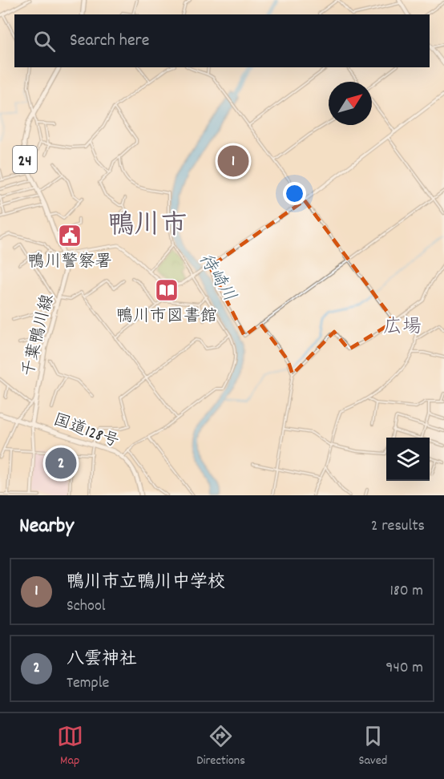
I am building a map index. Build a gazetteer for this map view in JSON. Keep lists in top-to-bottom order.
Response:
{
  "streets": {
    "main road": ["24", "千葉鴨川線", "国道128号"]
  },
  "crossings": [
    ["千葉鴨川線", "国道128号"]
  ],
  "districts": ["鴨川市", "広場"],
  "water": ["待崎川"],
  "places": {
    "public building": ["鴨川警察署"],
    "library": ["鴨川市図書館"]
  },
  "north": "top right",
  "page": {
    "search": "Search here",
    "pins": ["1", "2"],
    "heading": ["Nearby", "2 results"],
    "list": [
      {
        "mark": "1",
        "name": "鴨川市立鴨川中学校",
        "note": "School",
        "value": "180 m"
      },
      {
        "mark": "2",
        "name": "八雲神社",
        "note": "Temple",
        "value": "940 m"
      }
    ],
    "nav": ["Map", "Directions", "Saved"]
  }
}
